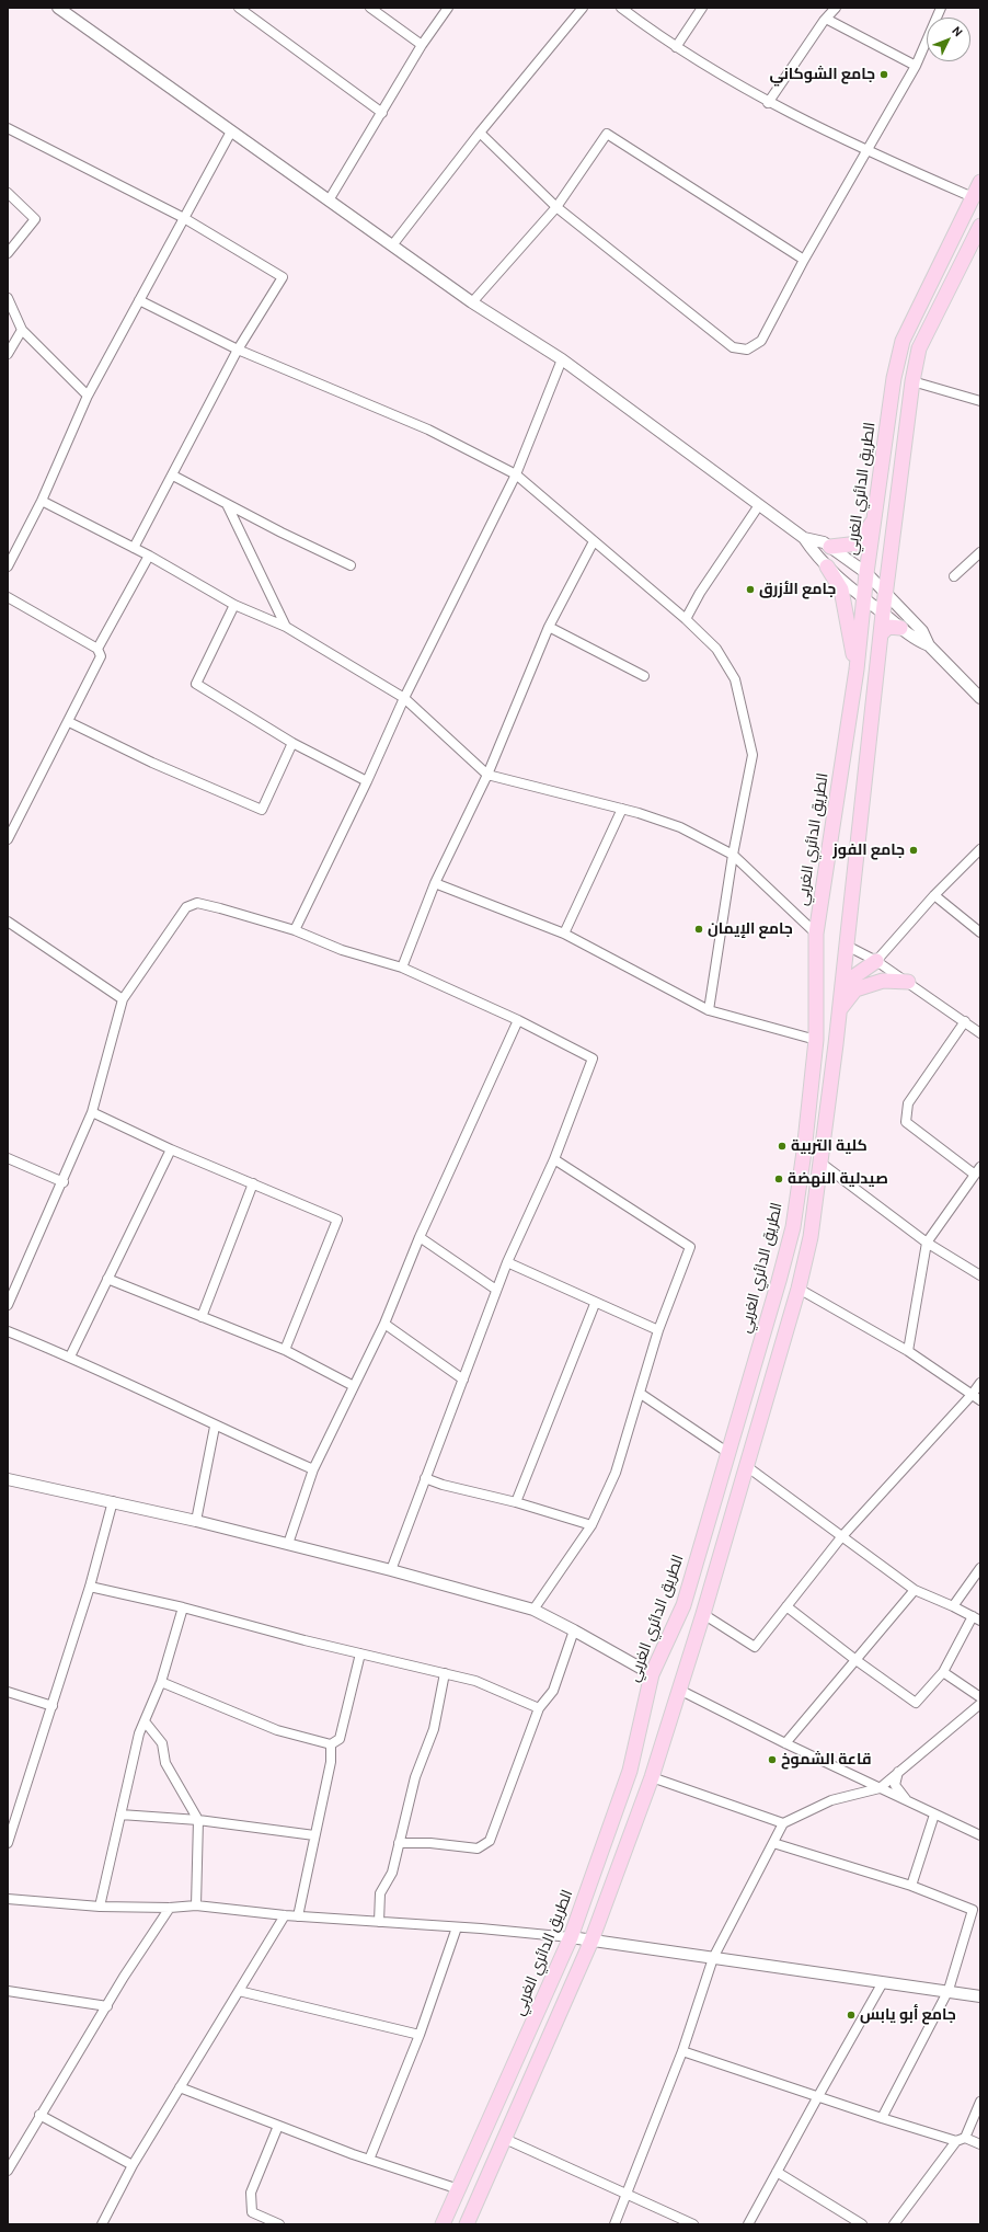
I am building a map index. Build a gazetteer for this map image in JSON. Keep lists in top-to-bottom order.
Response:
{
  "streets": {
    "main road": ["الطريق الدائري الغربي"]
  },
  "places": [
    "جامع الشوكاني",
    "جامع الأزرق",
    "جامع الفوز",
    "جامع الإيمان",
    "كلية التربية",
    "صيدلية النهضة",
    "قاعة الشموخ",
    "جامع أبو يابس"
  ],
  "north": "top right"
}
